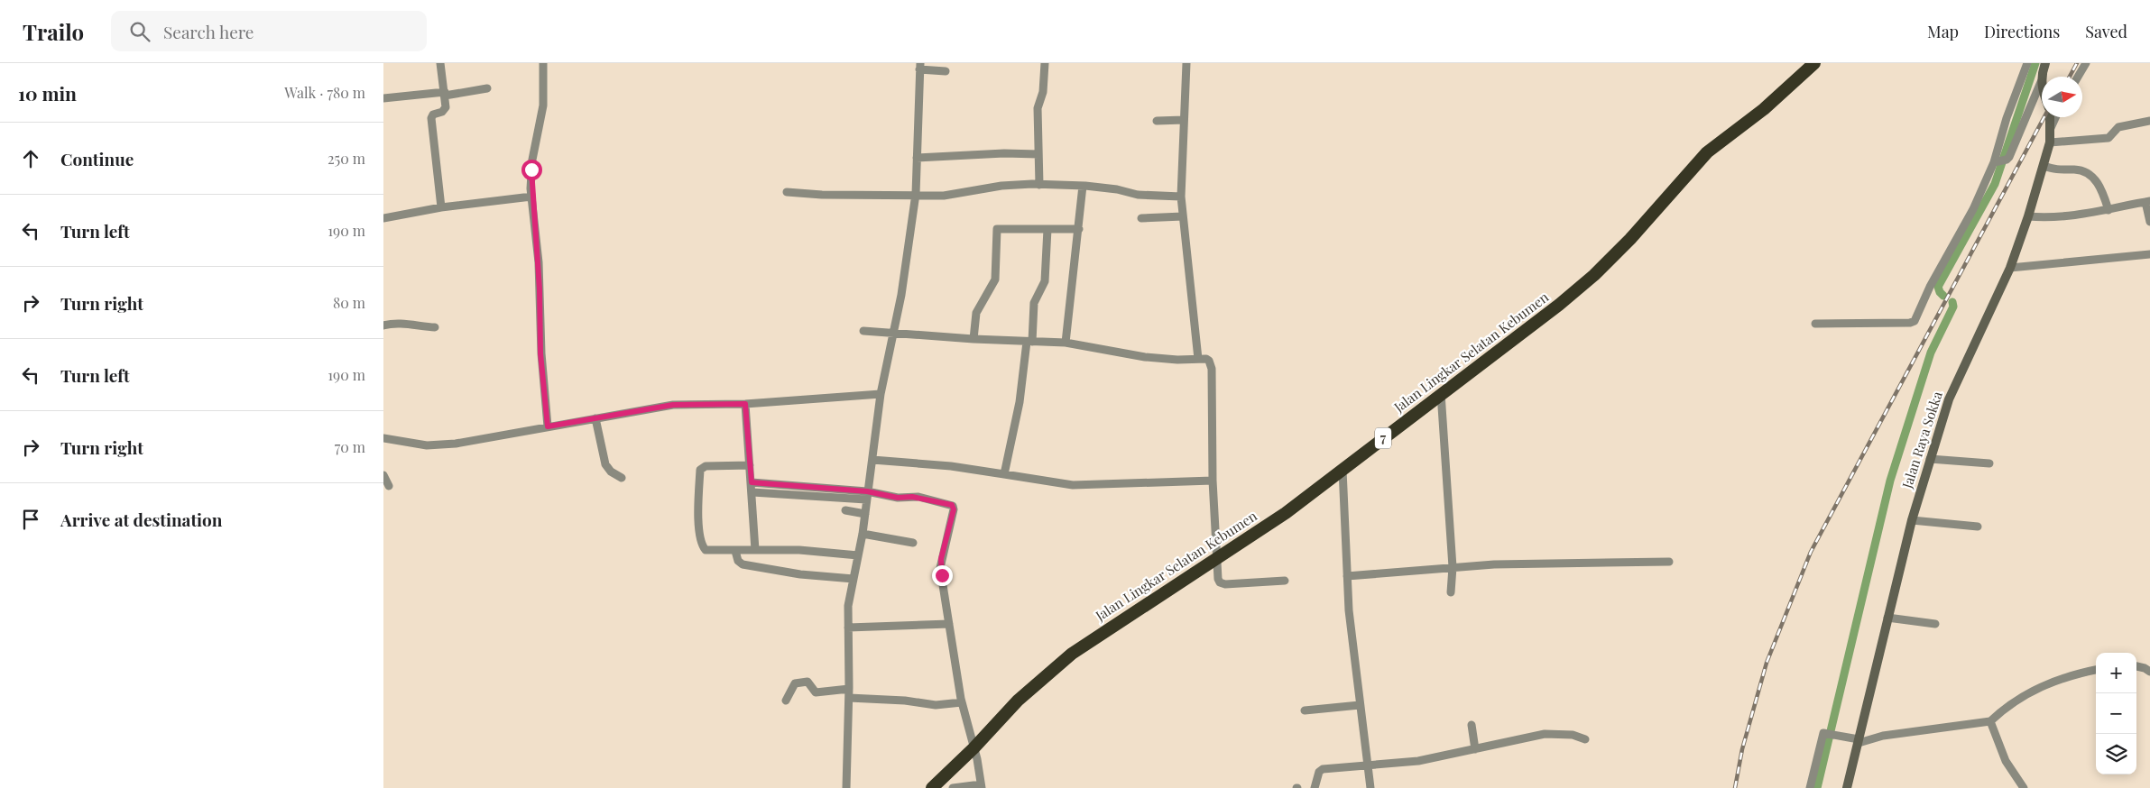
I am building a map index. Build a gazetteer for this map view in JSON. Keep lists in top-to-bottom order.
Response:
{
  "streets": {
    "highway": ["Jalan Lingkar Selatan Kebumen", "7"],
    "main road": ["Jalan Raya Sokka"]
  },
  "north": "right",
  "page": {
    "header": "Trailo",
    "search": "Search here",
    "nav": ["Map", "Directions", "Saved"],
    "heading": ["10 min", "Walk · 780 m"],
    "list": [
      ["Continue", "250 m"],
      ["Turn left", "190 m"],
      ["Turn right", "80 m"],
      ["Turn left", "190 m"],
      ["Turn right", "70 m"],
      "Arrive at destination"
    ],
    "map_buttons": ["+", "−"]
  }
}
